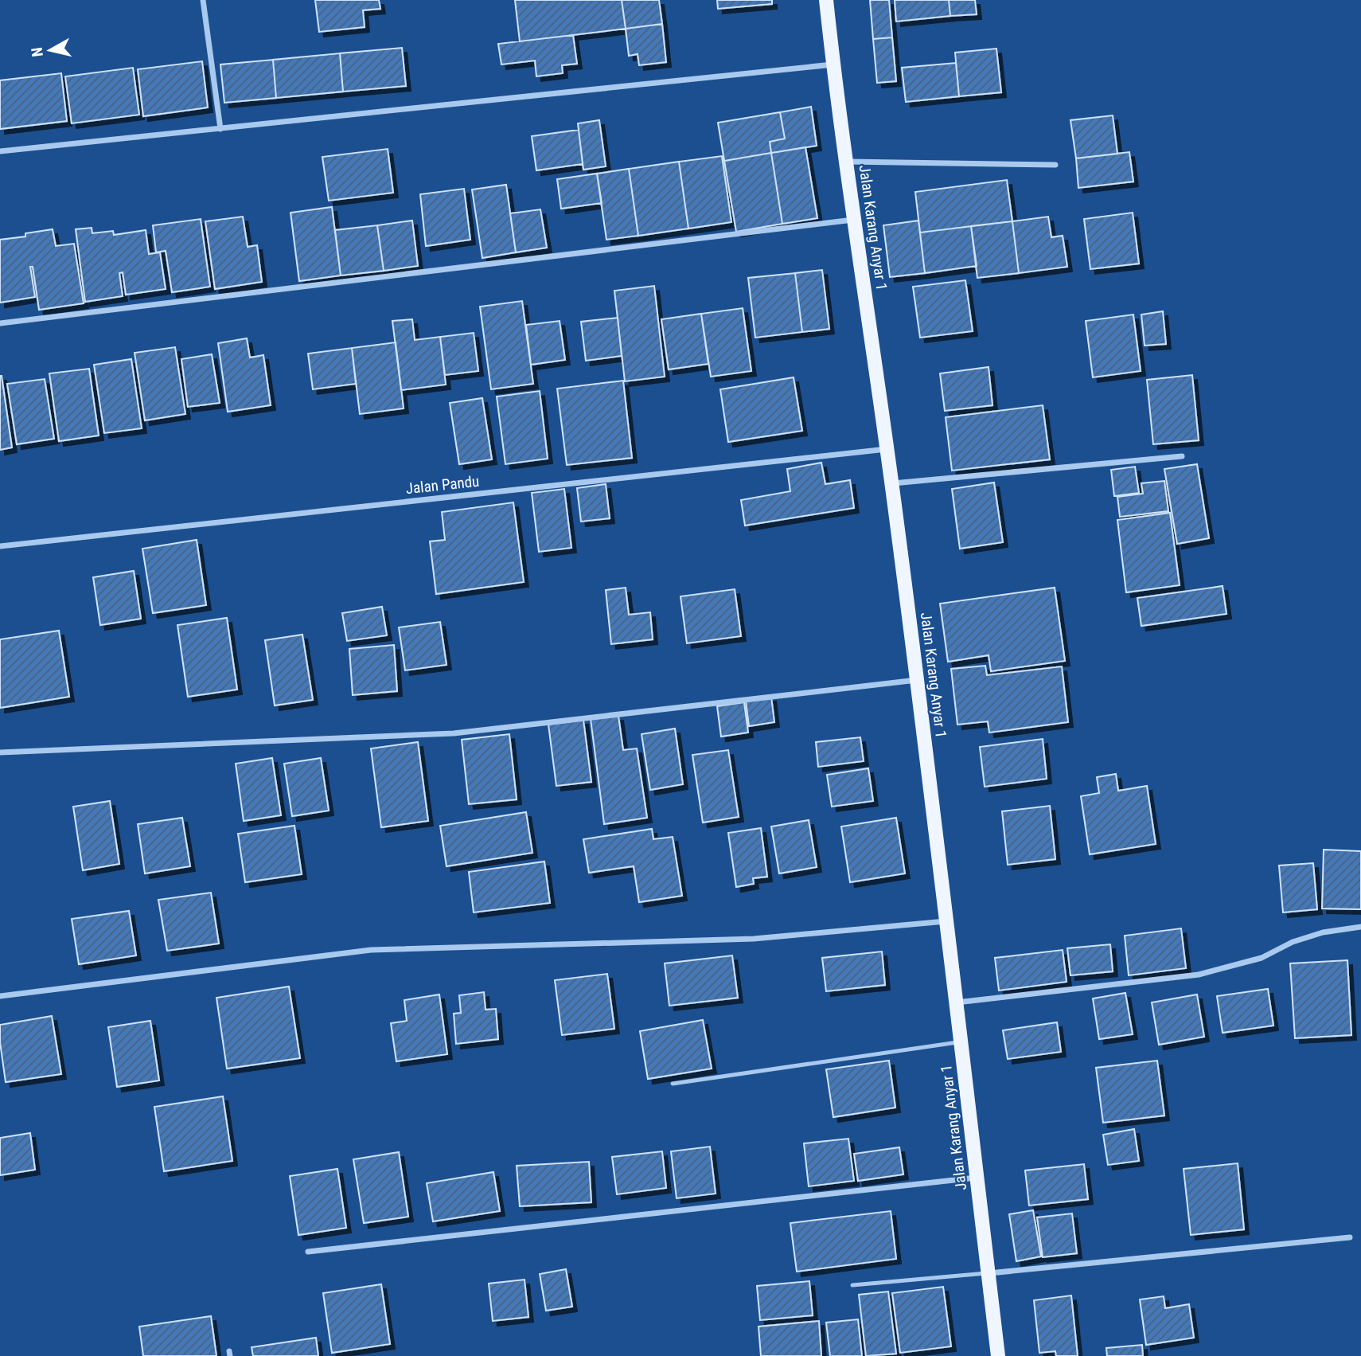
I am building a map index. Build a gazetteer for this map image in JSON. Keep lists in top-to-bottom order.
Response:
{
  "streets": {
    "main road": ["Jalan Karang Anyar 1"],
    "street": ["Jalan Pandu"]
  },
  "crossings": [
    ["Jalan Karang Anyar 1", "Jalan Pandu"]
  ],
  "north": "left"
}
